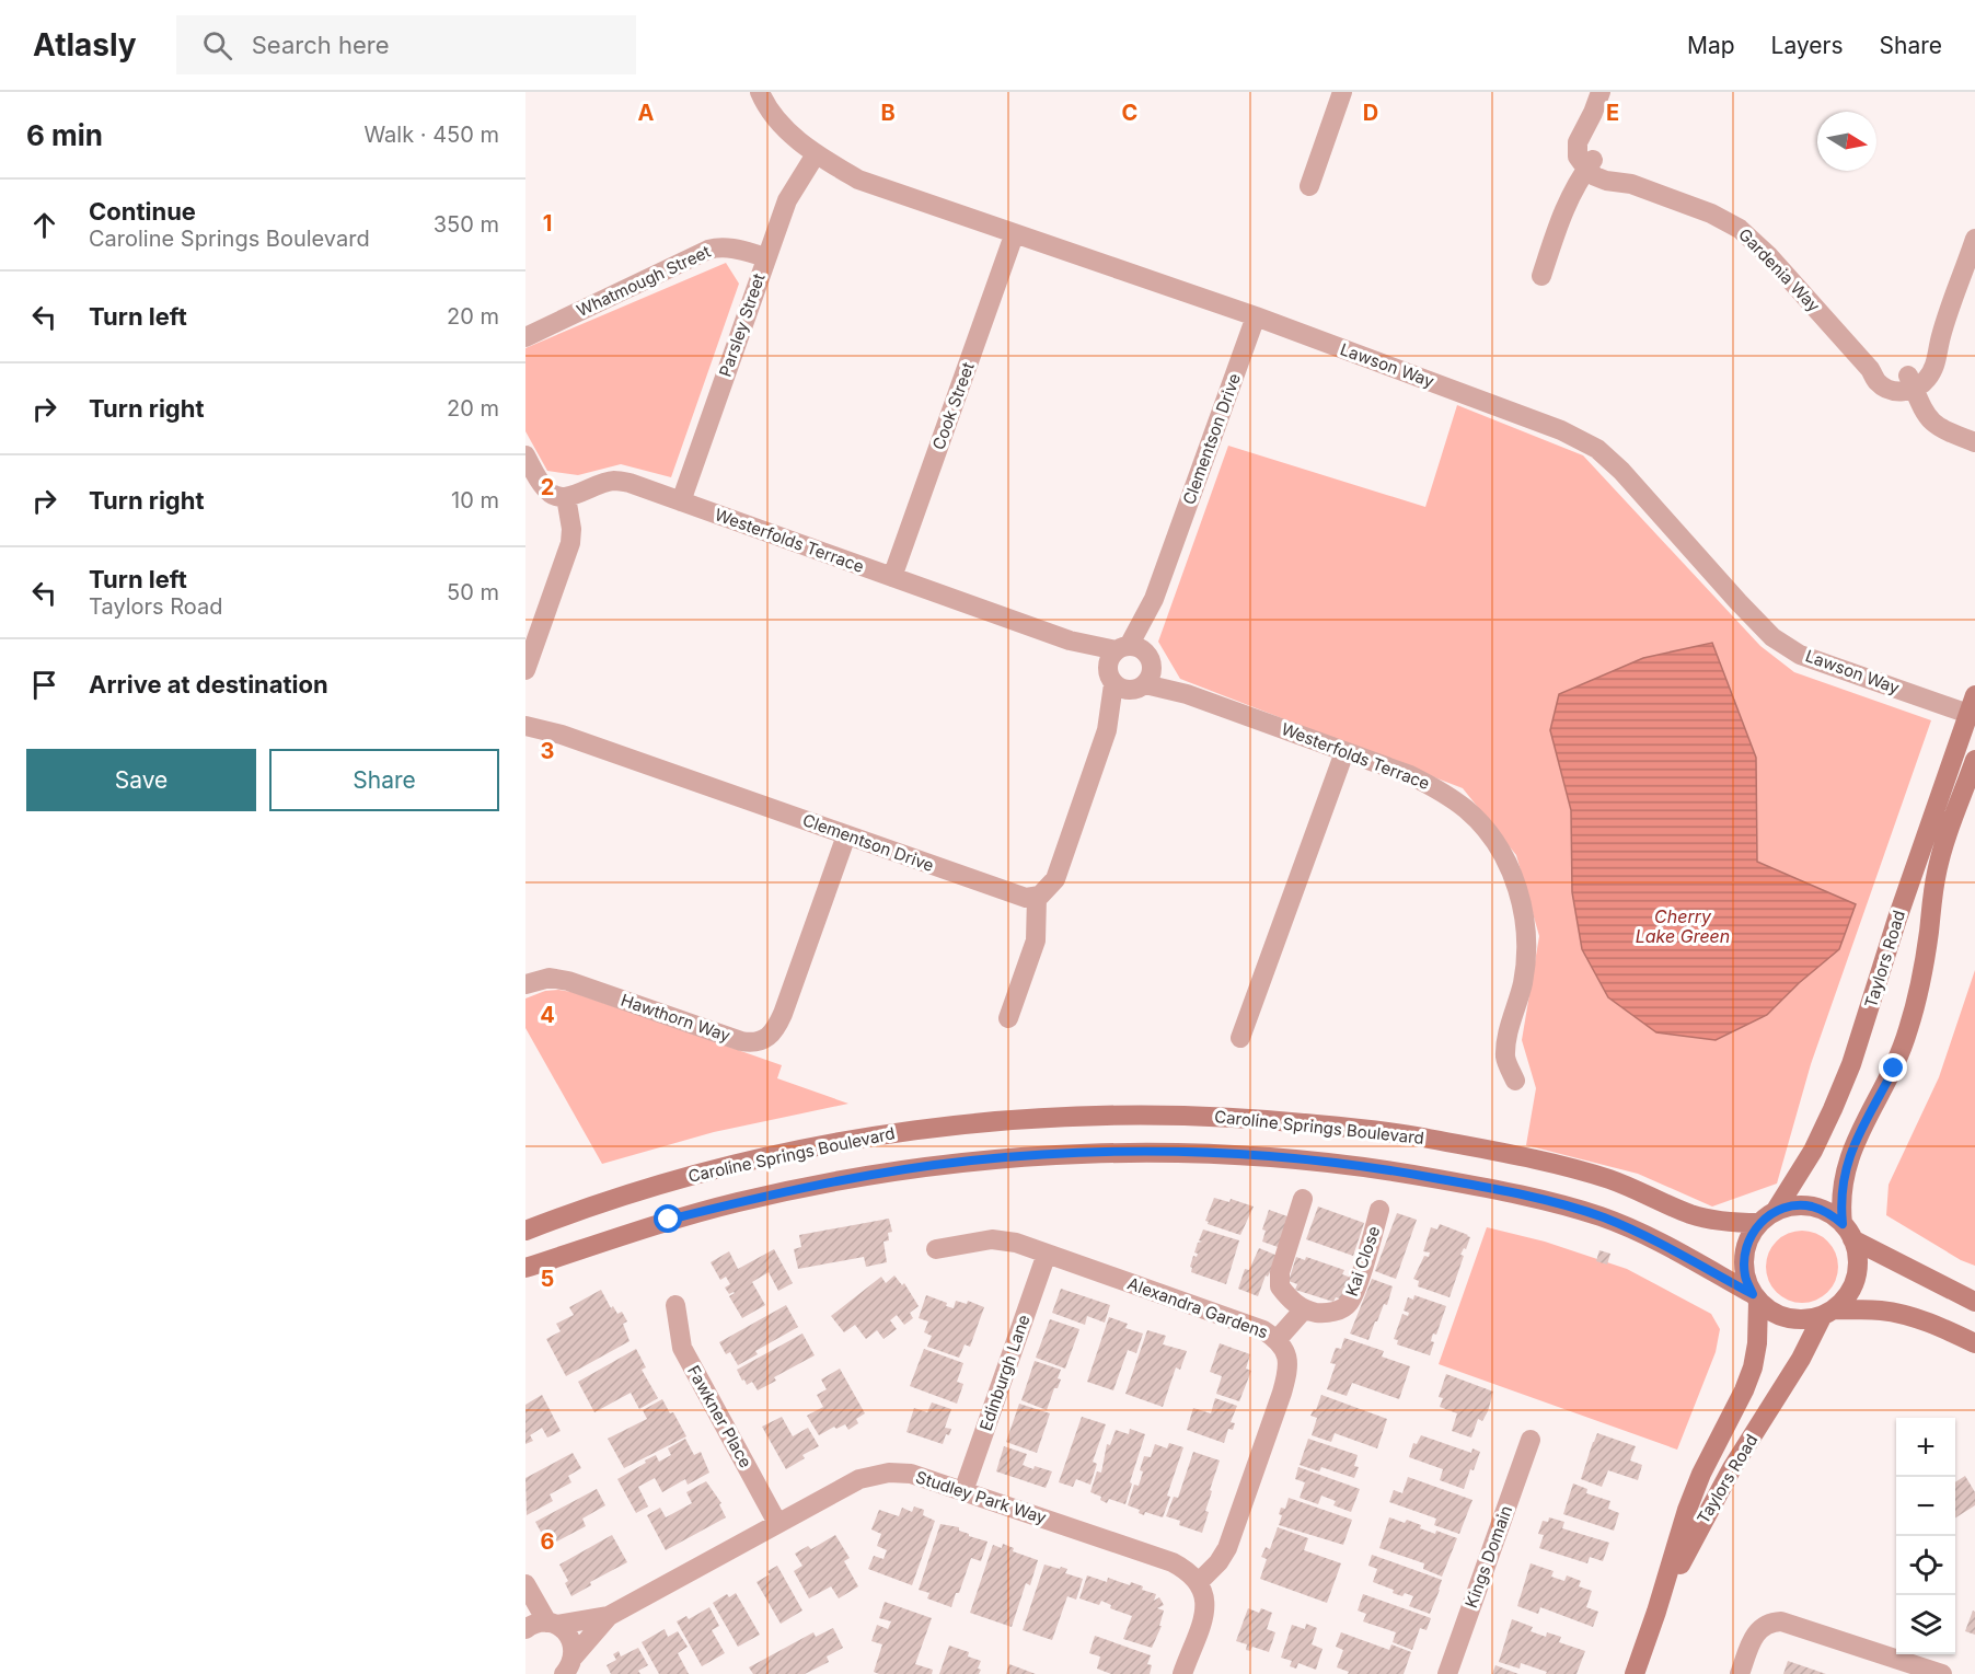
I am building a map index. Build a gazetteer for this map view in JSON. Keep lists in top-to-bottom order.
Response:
{
  "streets": {
    "main road": ["Taylors Road", "Caroline Springs Boulevard"],
    "street": [
      "Gardenia Way",
      "Whatmough Street",
      "Parsley Street",
      "Lawson Way",
      "Cook Street",
      "Clementson Drive",
      "Westerfolds Terrace",
      "Hawthorn Way",
      "Kai Close",
      "Alexandra Gardens",
      "Edinburgh Lane",
      "Fawkner Place",
      "Studley Park Way",
      "Kings Domain"
    ]
  },
  "crossings": [
    ["Whatmough Street", "Parsley Street"],
    ["Parsley Street", "Lawson Way"],
    ["Parsley Street", "Westerfolds Terrace"],
    ["Lawson Way", "Cook Street"],
    ["Lawson Way", "Clementson Drive"],
    ["Lawson Way", "Taylors Road"],
    ["Cook Street", "Westerfolds Terrace"],
    ["Clementson Drive", "Westerfolds Terrace"],
    ["Clementson Drive", "Hawthorn Way"],
    ["Taylors Road", "Caroline Springs Boulevard"],
    ["Alexandra Gardens", "Edinburgh Lane"],
    ["Alexandra Gardens", "Studley Park Way"],
    ["Edinburgh Lane", "Studley Park Way"],
    ["Fawkner Place", "Studley Park Way"]
  ],
  "water": ["Cherry Lake Green"],
  "north": "right",
  "page": {
    "header": "Atlasly",
    "search": "Search here",
    "nav": ["Map", "Layers", "Share"],
    "heading": ["6 min", "Walk · 450 m"],
    "list": [
      ["Continue", "Caroline Springs Boulevard", "350 m"],
      ["Turn left", "20 m"],
      ["Turn right", "20 m"],
      ["Turn right", "10 m"],
      ["Turn left", "Taylors Road", "50 m"],
      "Arrive at destination"
    ],
    "buttons": ["Save", "Share"],
    "map_buttons": ["+", "−"]
  },
  "grid": {
    "columns": [
      "A",
      "B",
      "C",
      "D",
      "E"
    ],
    "rows": [
      "1",
      "2",
      "3",
      "4",
      "5",
      "6"
    ]
  }
}
